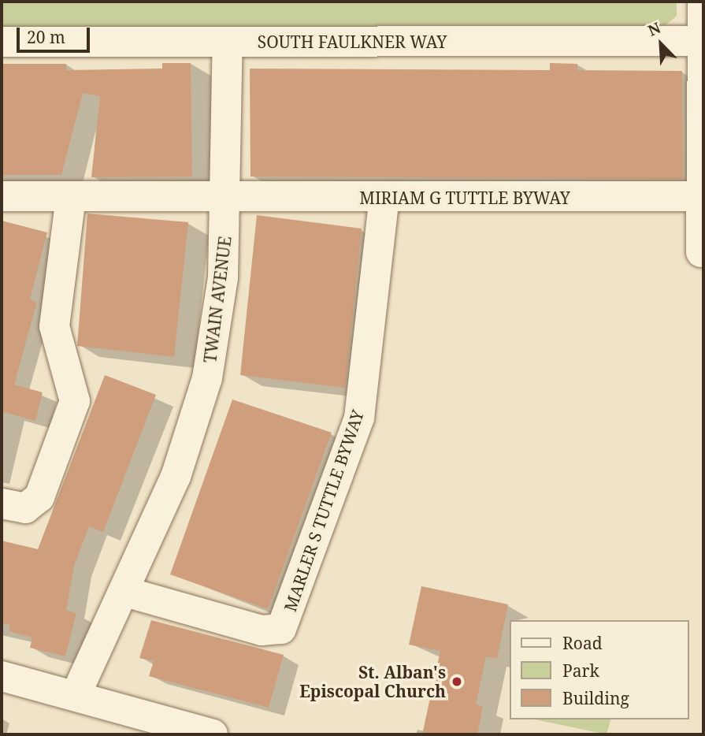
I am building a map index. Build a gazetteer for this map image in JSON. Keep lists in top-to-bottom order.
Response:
{
  "streets": {
    "street": [
      "SOUTH FAULKNER WAY",
      "MIRIAM G TUTTLE BYWAY",
      "TWAIN AVENUE",
      "MARLER S TUTTLE BYWAY"
    ]
  },
  "crossings": [
    ["SOUTH FAULKNER WAY", "TWAIN AVENUE"],
    ["MIRIAM G TUTTLE BYWAY", "TWAIN AVENUE"],
    ["MIRIAM G TUTTLE BYWAY", "MARLER S TUTTLE BYWAY"],
    ["TWAIN AVENUE", "MARLER S TUTTLE BYWAY"]
  ],
  "places": ["St. Alban's Episcopal Church"],
  "legend": ["Road", "Park", "Building"],
  "scale_bar": "20 m",
  "north": "top left"
}
